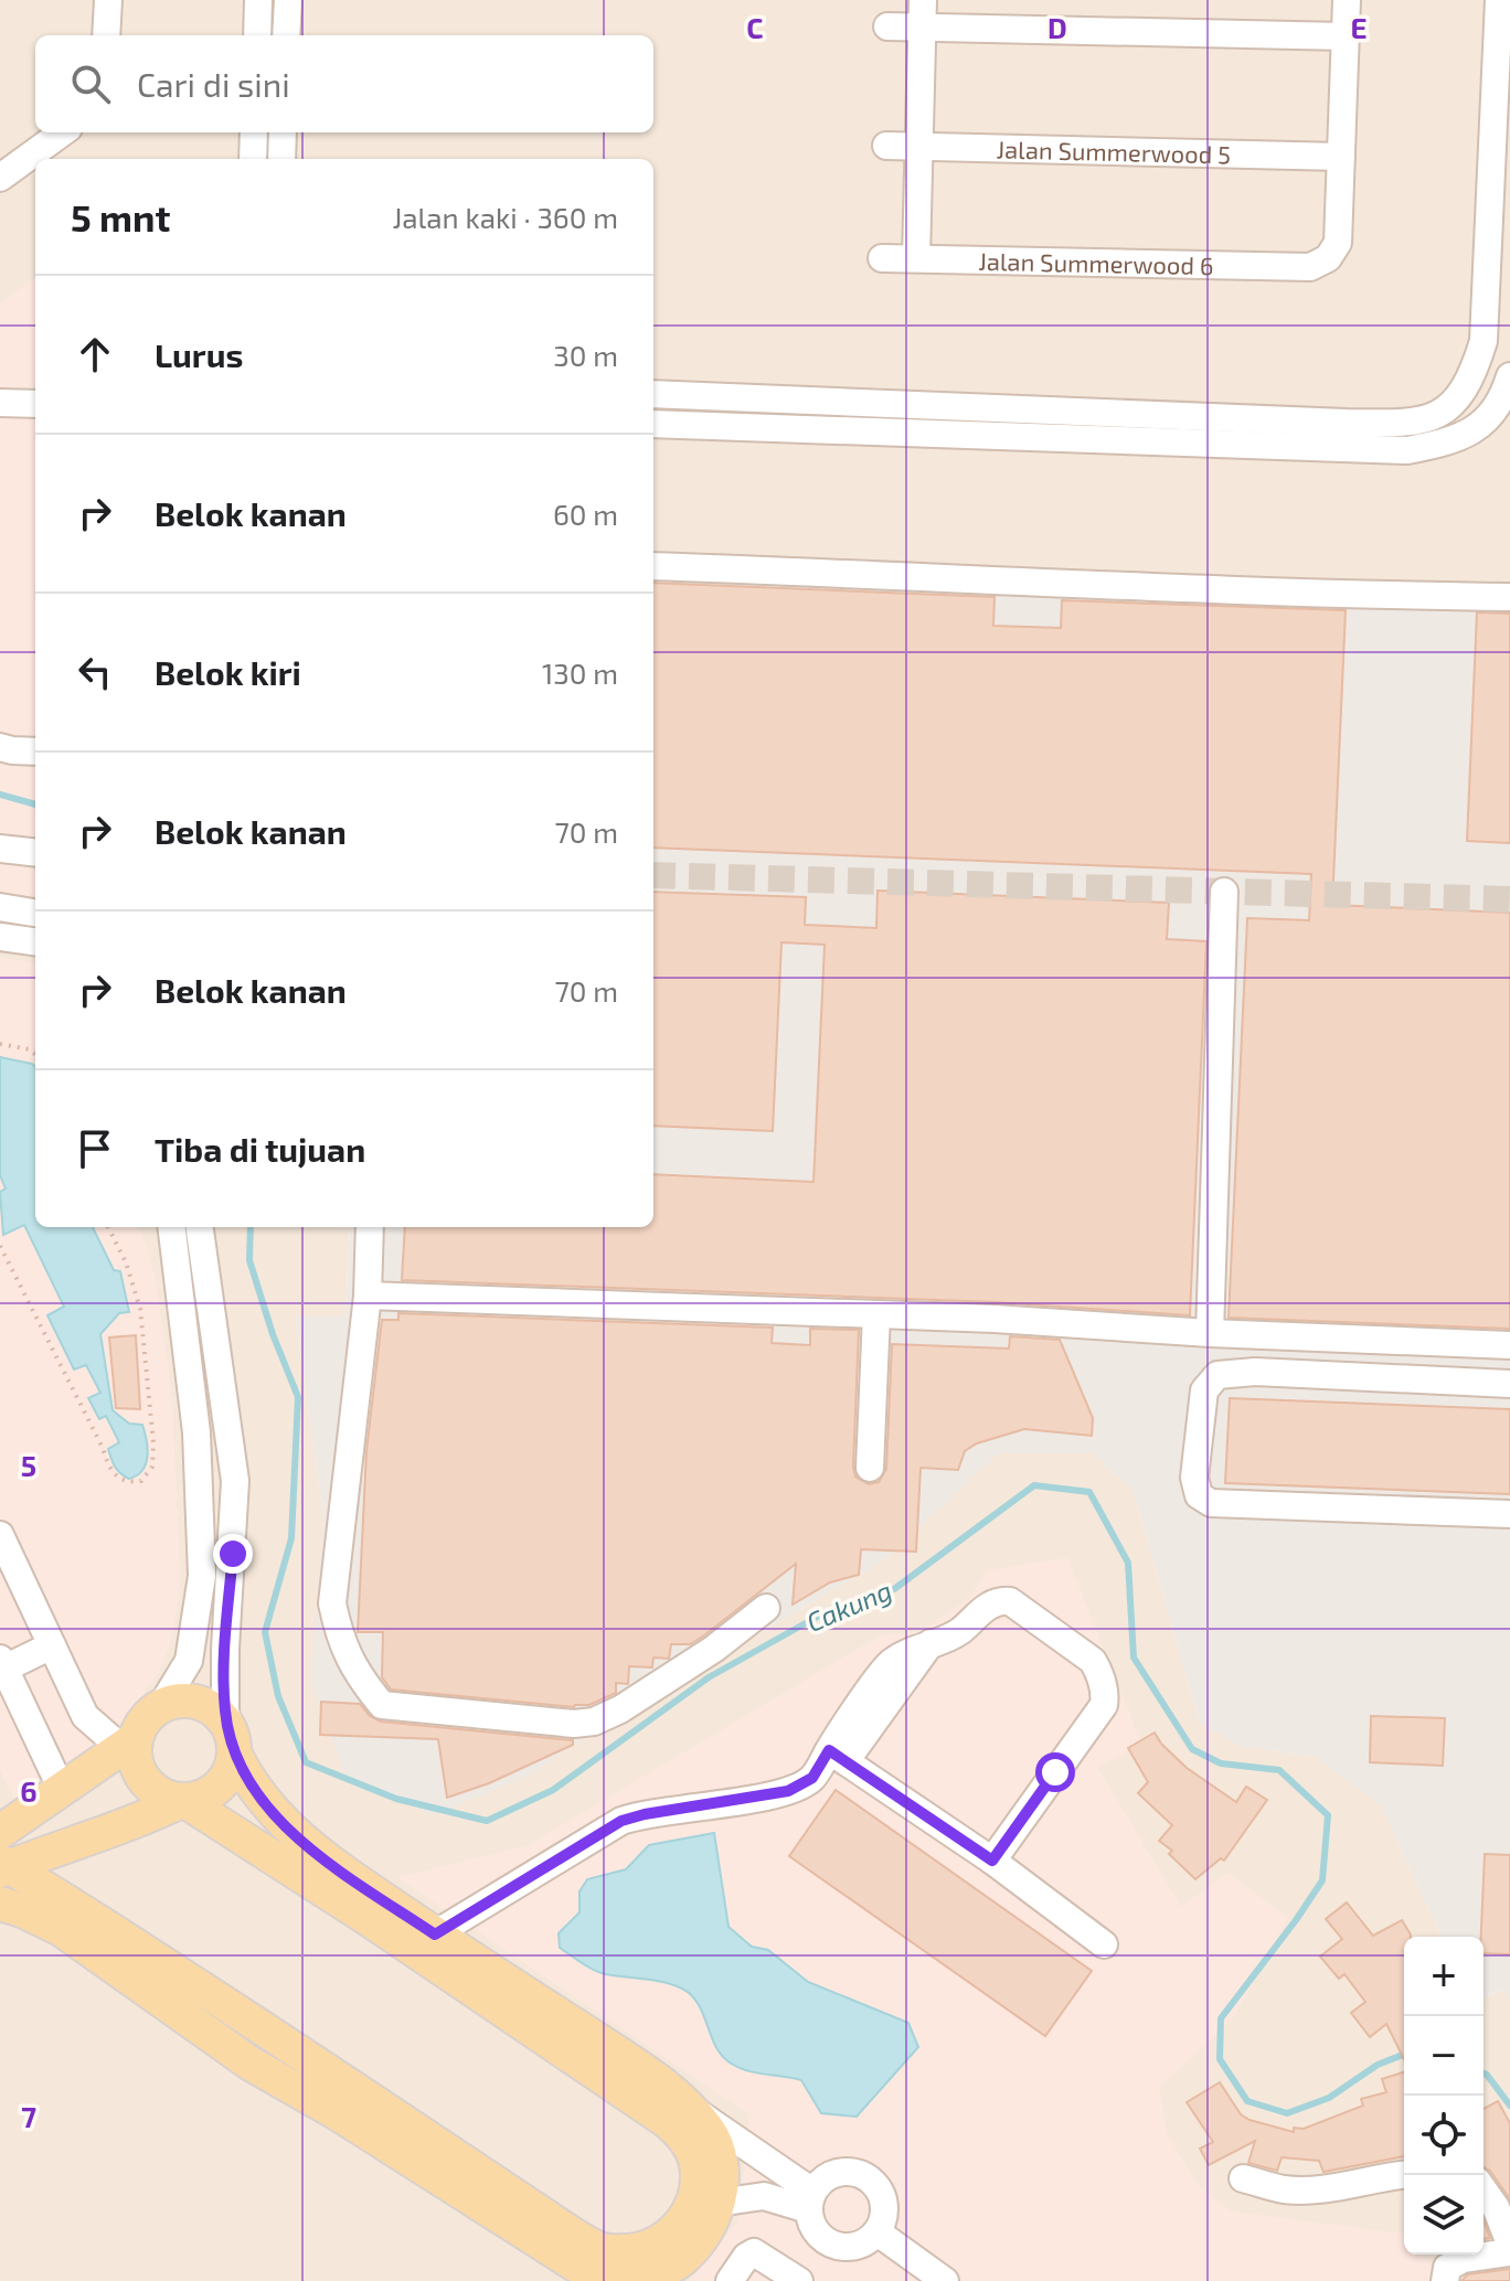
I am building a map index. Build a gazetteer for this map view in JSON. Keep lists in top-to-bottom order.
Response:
{
  "streets": {
    "street": ["Jalan Summerwood 5", "Jalan Summerwood 6"]
  },
  "crossings": [
    ["Jalan Summerwood 5", "Jalan Summerwood 6"]
  ],
  "water": ["Cakung"],
  "page": {
    "search": "Cari di sini",
    "heading": ["5 mnt", "Jalan kaki · 360 m"],
    "list": [
      ["Lurus", "30 m"],
      ["Belok kanan", "60 m"],
      ["Belok kiri", "130 m"],
      ["Belok kanan", "70 m"],
      ["Belok kanan", "70 m"],
      "Tiba di tujuan"
    ],
    "map_buttons": ["+", "−"]
  },
  "grid": {
    "columns": ["C", "D", "E"],
    "rows": ["5", "6", "7"]
  }
}
